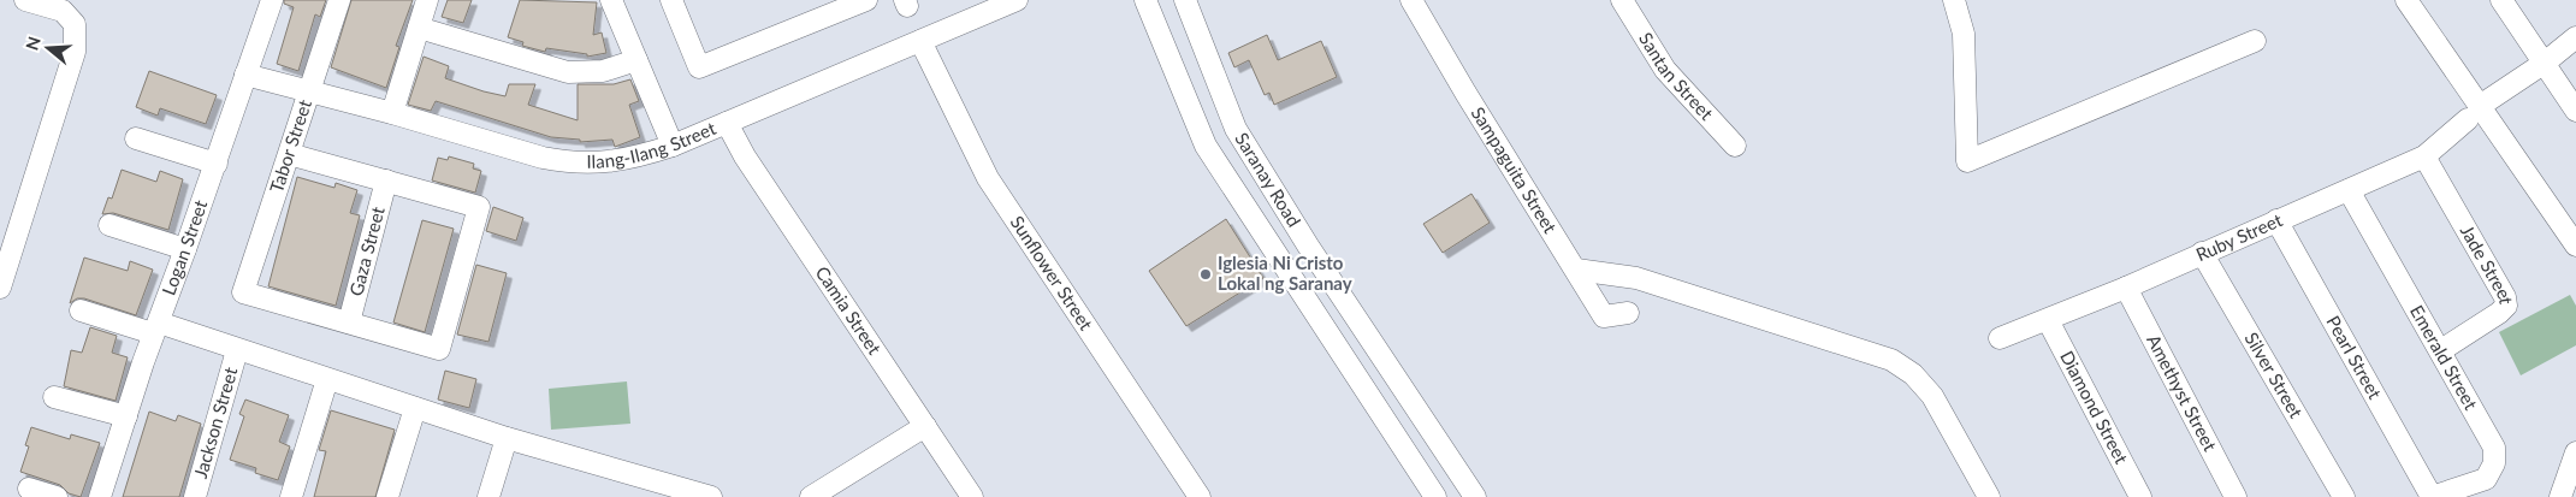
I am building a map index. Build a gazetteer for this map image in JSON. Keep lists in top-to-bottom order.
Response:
{
  "streets": {
    "street": [
      "Santan Street",
      "Ilang-Ilang Street",
      "Tabor Street",
      "Sampaguita Street",
      "Saranay Road",
      "Ruby Street",
      "Logan Street",
      "Gaza Street",
      "Jade Street",
      "Sunflower Street",
      "Camia Street",
      "Emerald Street",
      "Pearl Street",
      "Silver Street",
      "Amethyst Street",
      "Diamond Street",
      "Jackson Street"
    ]
  },
  "crossings": [
    ["Ilang-Ilang Street", "Tabor Street"],
    ["Ilang-Ilang Street", "Logan Street"],
    ["Ilang-Ilang Street", "Sunflower Street"],
    ["Ilang-Ilang Street", "Camia Street"],
    ["Tabor Street", "Gaza Street"],
    ["Ruby Street", "Jade Street"],
    ["Ruby Street", "Emerald Street"],
    ["Ruby Street", "Pearl Street"],
    ["Ruby Street", "Silver Street"],
    ["Ruby Street", "Amethyst Street"],
    ["Ruby Street", "Diamond Street"],
    ["Jade Street", "Emerald Street"],
    ["Emerald Street", "Pearl Street"]
  ],
  "places": ["Iglesia Ni Cristo Lokal ng Saranay"],
  "north": "left"
}
